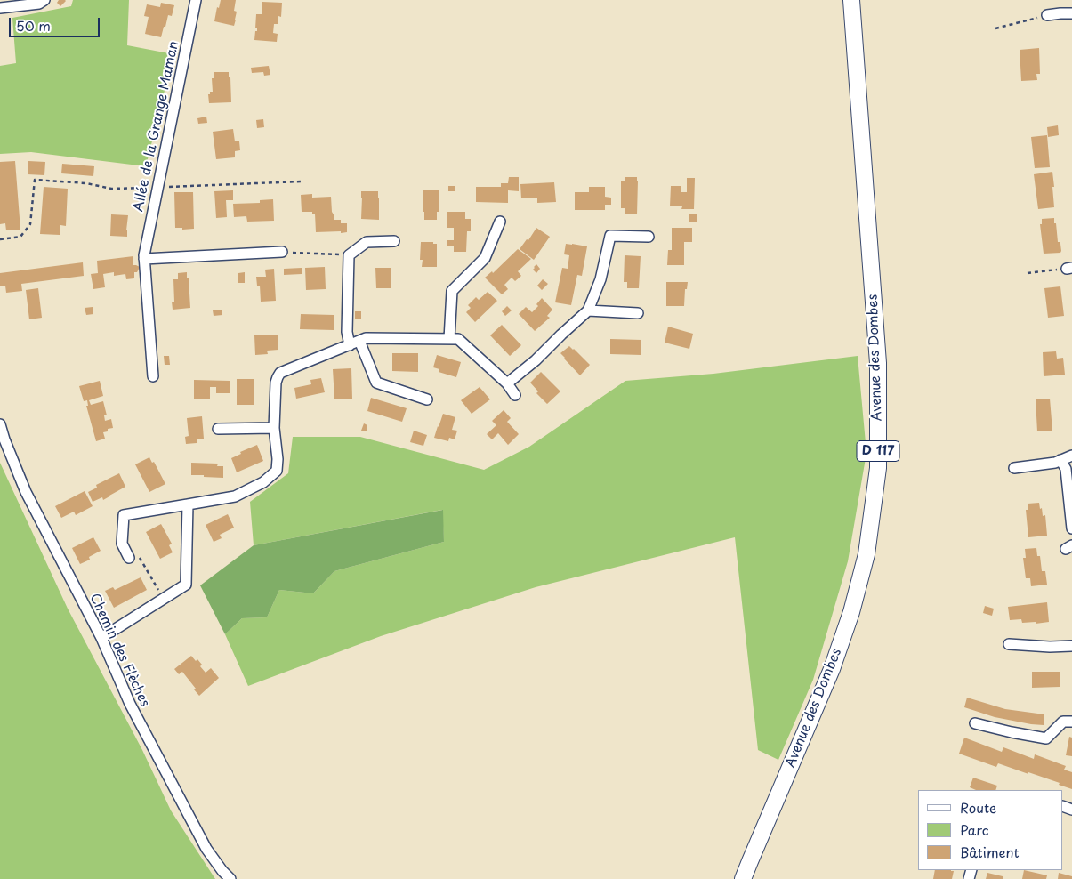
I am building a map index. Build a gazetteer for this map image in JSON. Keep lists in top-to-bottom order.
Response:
{
  "streets": {
    "main road": ["Avenue des Dombes", "D 117"],
    "street": ["Allée de la Grange Maman", "Chemin des Flèches"]
  },
  "legend": ["Route", "Parc", "Bâtiment"],
  "scale_bar": "50 m"
}
